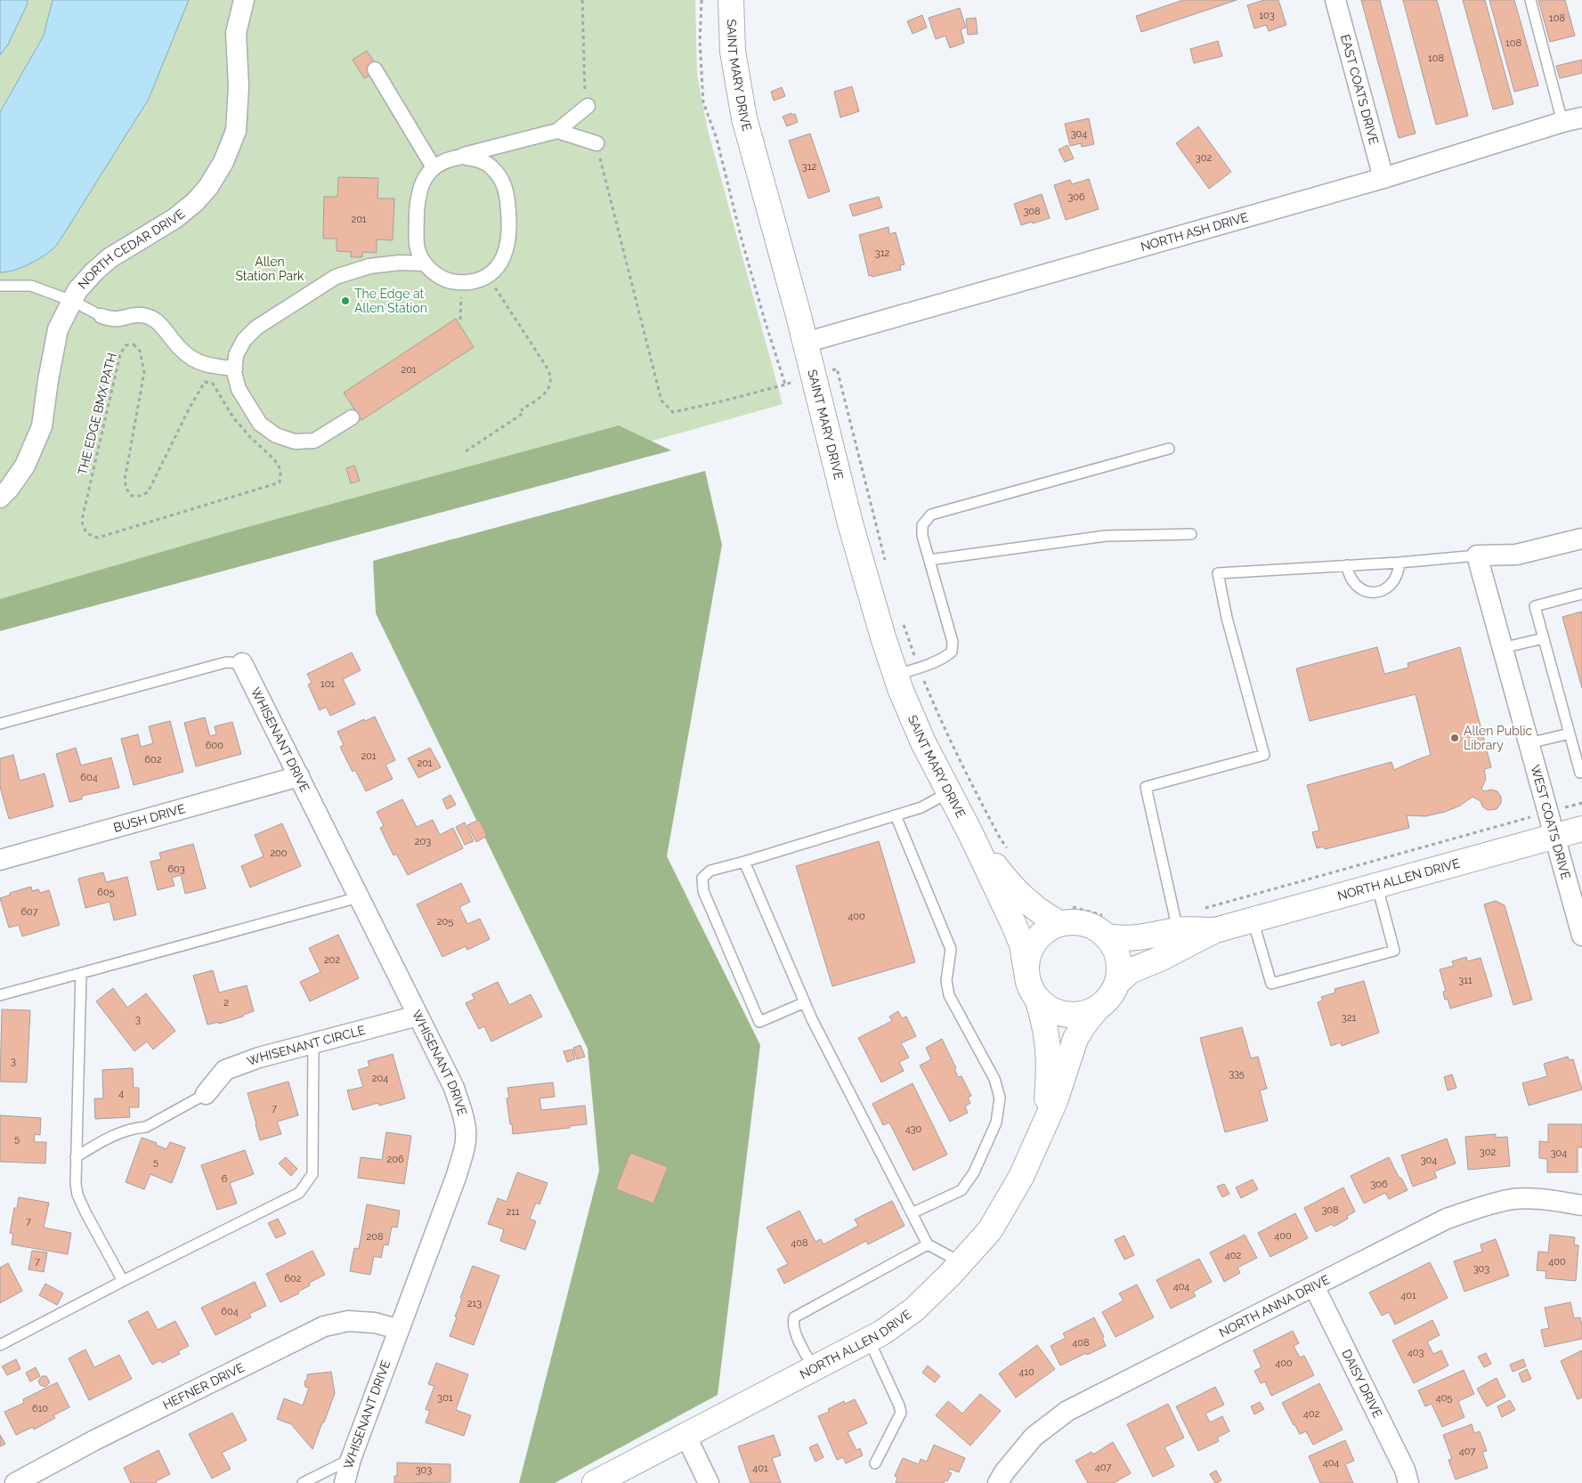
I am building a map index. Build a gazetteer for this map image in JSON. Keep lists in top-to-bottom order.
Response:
{
  "streets": {
    "street": [
      "SAINT MARY DRIVE",
      "EAST COATS DRIVE",
      "NORTH ASH DRIVE",
      "NORTH CEDAR DRIVE",
      "WHISENANT DRIVE",
      "BUSH DRIVE",
      "WEST COATS DRIVE",
      "NORTH ALLEN DRIVE",
      "WHISENANT CIRCLE",
      "NORTH ANNA DRIVE",
      "DAISY DRIVE",
      "HEFNER DRIVE"
    ],
    "path": ["THE EDGE BMX PATH"]
  },
  "crossings": [
    ["SAINT MARY DRIVE", "NORTH ASH DRIVE"],
    ["SAINT MARY DRIVE", "NORTH ALLEN DRIVE"],
    ["EAST COATS DRIVE", "NORTH ASH DRIVE"],
    ["WHISENANT DRIVE", "BUSH DRIVE"],
    ["WHISENANT DRIVE", "WHISENANT CIRCLE"],
    ["WHISENANT DRIVE", "HEFNER DRIVE"],
    ["WEST COATS DRIVE", "NORTH ALLEN DRIVE"],
    ["NORTH ANNA DRIVE", "DAISY DRIVE"]
  ],
  "parks": ["Allen Station Park"],
  "places": ["The Edge at Allen Station", "Allen Public Library"],
  "house_numbers": [
    "103",
    "108",
    "108",
    "108",
    "304",
    "302",
    "312",
    "306",
    "308",
    "201",
    "312",
    "201",
    "101",
    "600",
    "201",
    "602",
    "201",
    "604",
    "203",
    "200",
    "603",
    "605",
    "607",
    "400",
    "205",
    "202",
    "311",
    "2",
    "321",
    "3",
    "3",
    "335",
    "204",
    "4",
    "7",
    "430",
    "5",
    "302",
    "304",
    "206",
    "304",
    "5",
    "6",
    "306",
    "308",
    "211",
    "7",
    "400",
    "208",
    "408",
    "402",
    "7",
    "400",
    "303",
    "602",
    "404",
    "401",
    "213",
    "604",
    "408",
    "403",
    "400",
    "410",
    "301",
    "405",
    "610",
    "402",
    "407",
    "404",
    "407",
    "401",
    "303"
  ]
}
